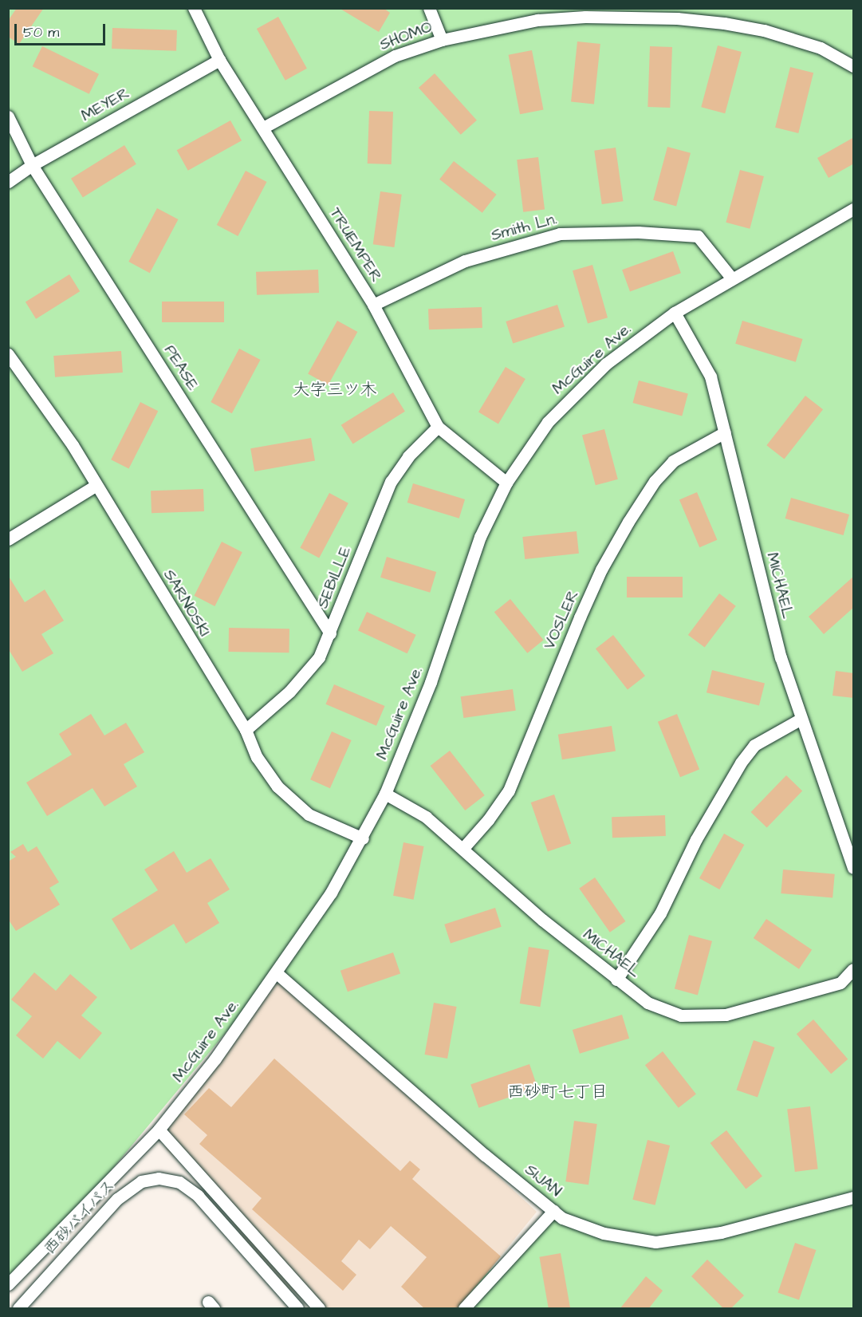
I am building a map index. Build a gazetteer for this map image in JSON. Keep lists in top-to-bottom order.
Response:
{
  "streets": {
    "street": [
      "SHOMO",
      "MEYER",
      "Smith Ln.",
      "TRUEMPER",
      "McGuire Ave.",
      "PEASE",
      "SEBILLE",
      "MICHAEL",
      "SARNOSKI",
      "VOSLER",
      "SIJAN",
      "西砂バイパス"
    ]
  },
  "crossings": [
    ["SHOMO", "TRUEMPER"],
    ["MEYER", "TRUEMPER"],
    ["MEYER", "PEASE"],
    ["Smith Ln.", "TRUEMPER"],
    ["Smith Ln.", "McGuire Ave."],
    ["TRUEMPER", "McGuire Ave."],
    ["TRUEMPER", "SEBILLE"],
    ["McGuire Ave.", "MICHAEL"],
    ["McGuire Ave.", "SARNOSKI"],
    ["McGuire Ave.", "SIJAN"],
    ["PEASE", "SEBILLE"],
    ["SEBILLE", "SARNOSKI"],
    ["MICHAEL", "VOSLER"]
  ],
  "districts": ["大字三ツ木", "西砂町七丁目"],
  "scale_bar": "50 m"
}
